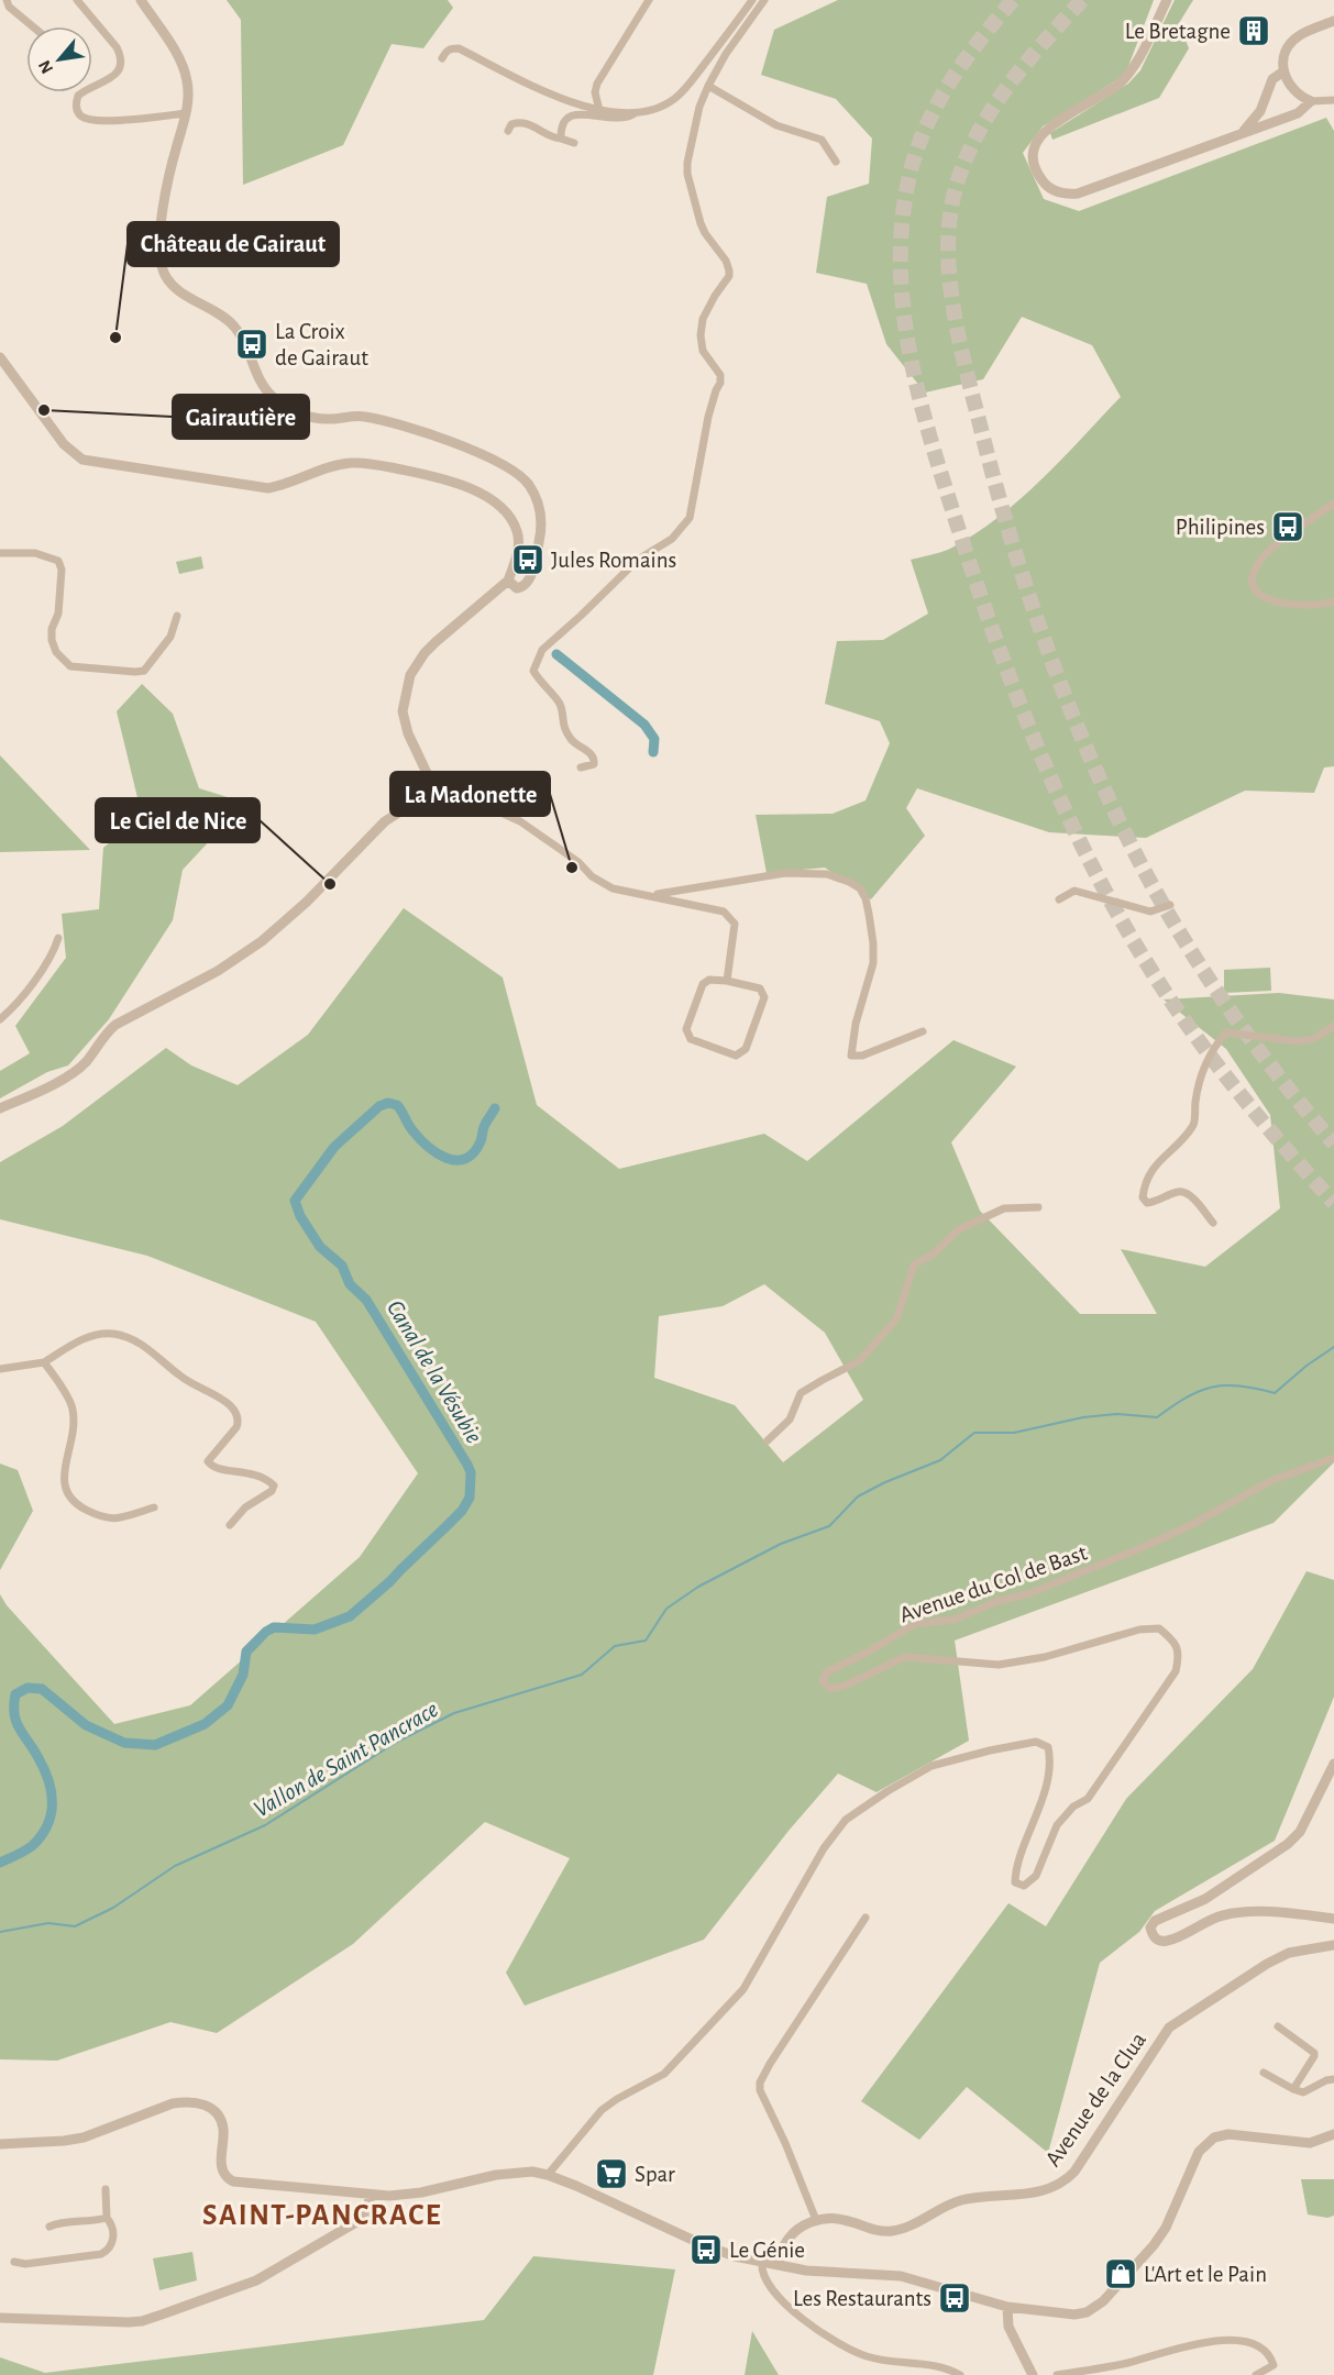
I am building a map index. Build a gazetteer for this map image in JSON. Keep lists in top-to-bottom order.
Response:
{
  "streets": {
    "street": ["Avenue du Col de Bast", "Avenue de la Clua"]
  },
  "districts": ["SAINT-PANCRACE"],
  "water": ["Canal de la Vésubie", "Vallon de Saint Pancrace"],
  "places": {
    "building": ["Le Bretagne"],
    "other": [
      "Château de Gairaut",
      "Gairautière",
      "La Madonette",
      "Le Ciel de Nice"
    ],
    "bus stop": [
      "La Croix de Gairaut",
      "Philipines",
      "Jules Romains",
      "Le Génie",
      "Les Restaurants"
    ],
    "supermarket": ["Spar"],
    "shop": ["L'Art et le Pain"]
  },
  "north": "bottom left"
}
